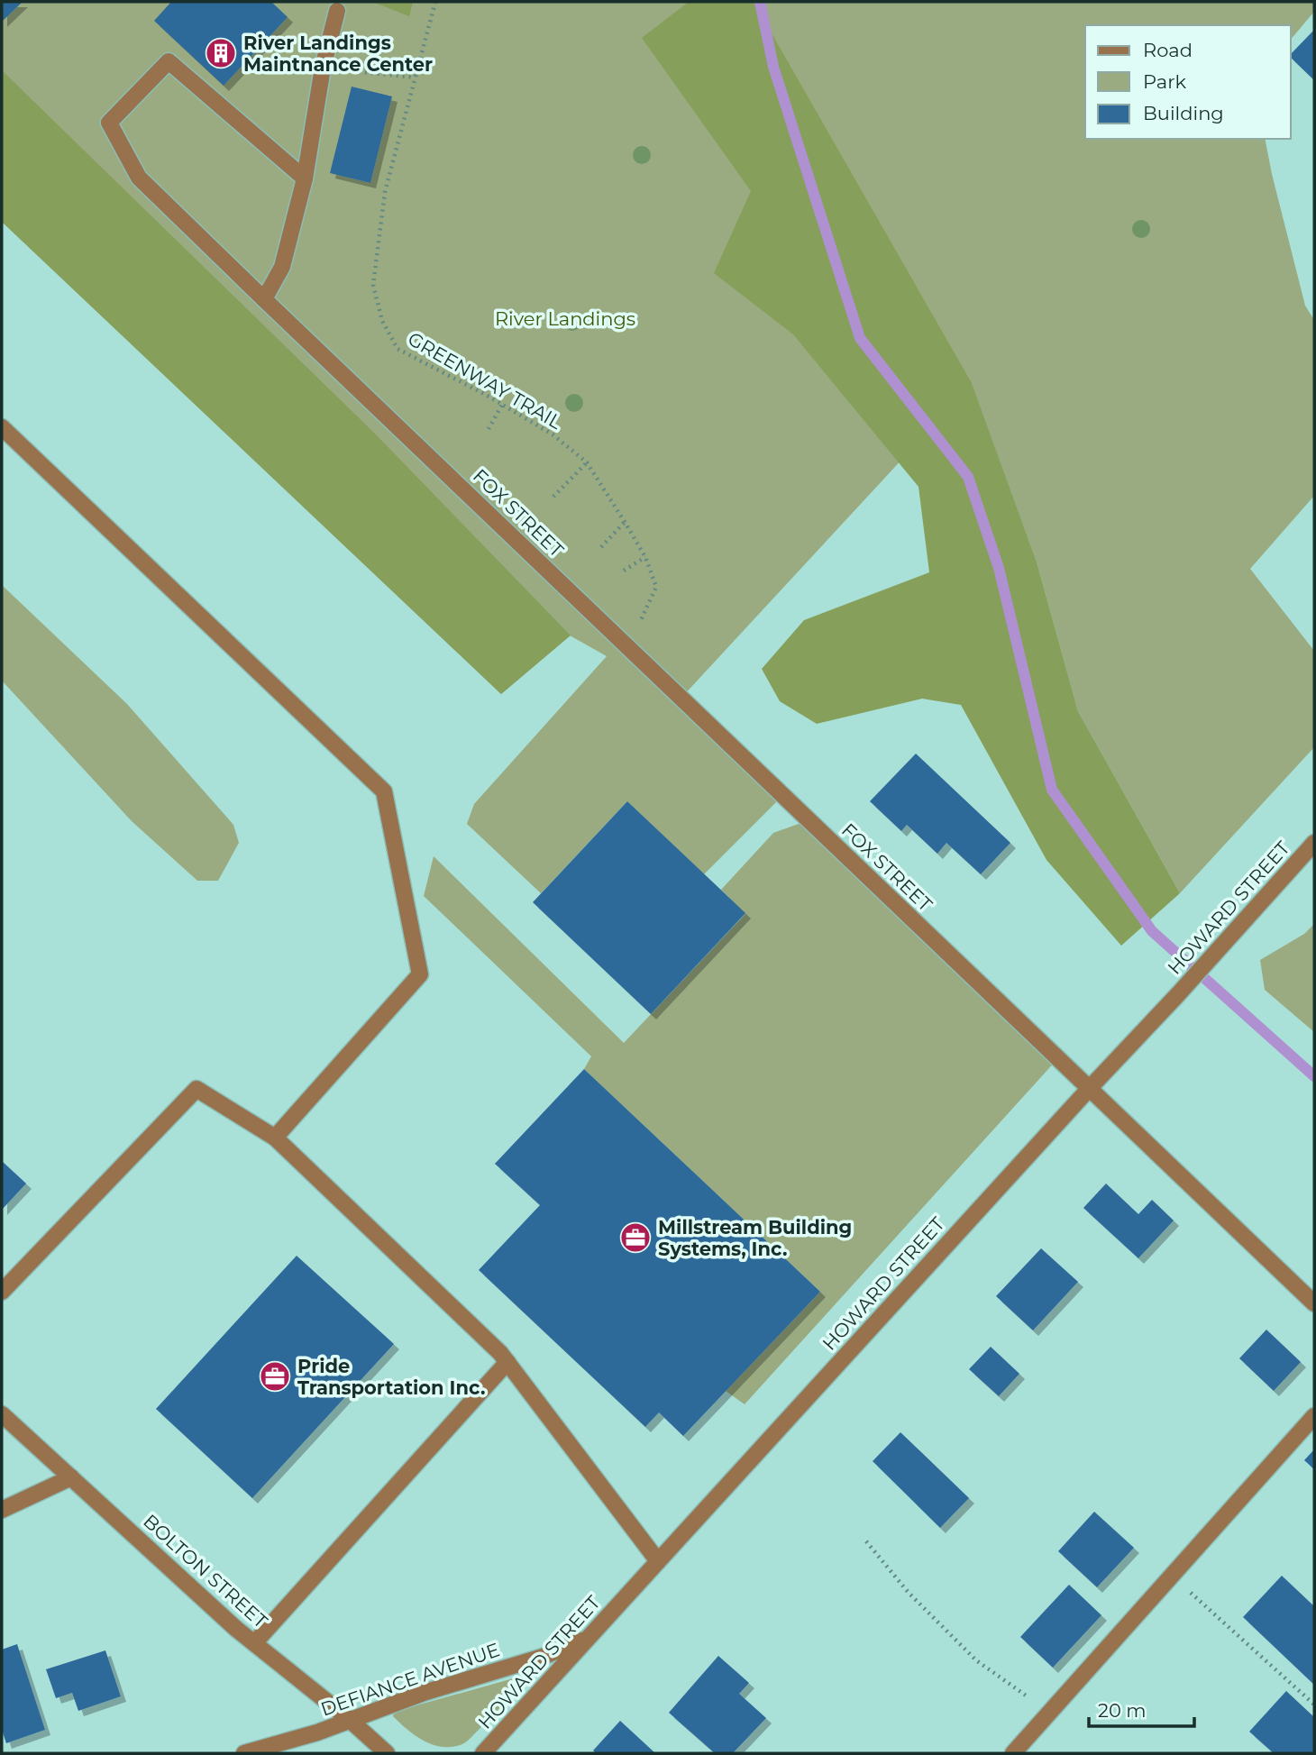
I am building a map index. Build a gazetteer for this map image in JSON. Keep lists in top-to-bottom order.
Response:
{
  "streets": {
    "street": [
      "FOX STREET",
      "HOWARD STREET",
      "BOLTON STREET",
      "DEFIANCE AVENUE"
    ],
    "path": ["GREENWAY TRAIL"]
  },
  "crossings": [
    ["GREENWAY TRAIL", "FOX STREET"],
    ["FOX STREET", "HOWARD STREET"],
    ["HOWARD STREET", "DEFIANCE AVENUE"],
    ["BOLTON STREET", "DEFIANCE AVENUE"]
  ],
  "parks": ["River Landings"],
  "places": {
    "building": ["River Landings Maintnance Center"],
    "office": ["Millstream Building Systems, Inc.", "Pride Transportation Inc."]
  },
  "legend": ["Road", "Park", "Building"],
  "scale_bar": "20 m"
}
